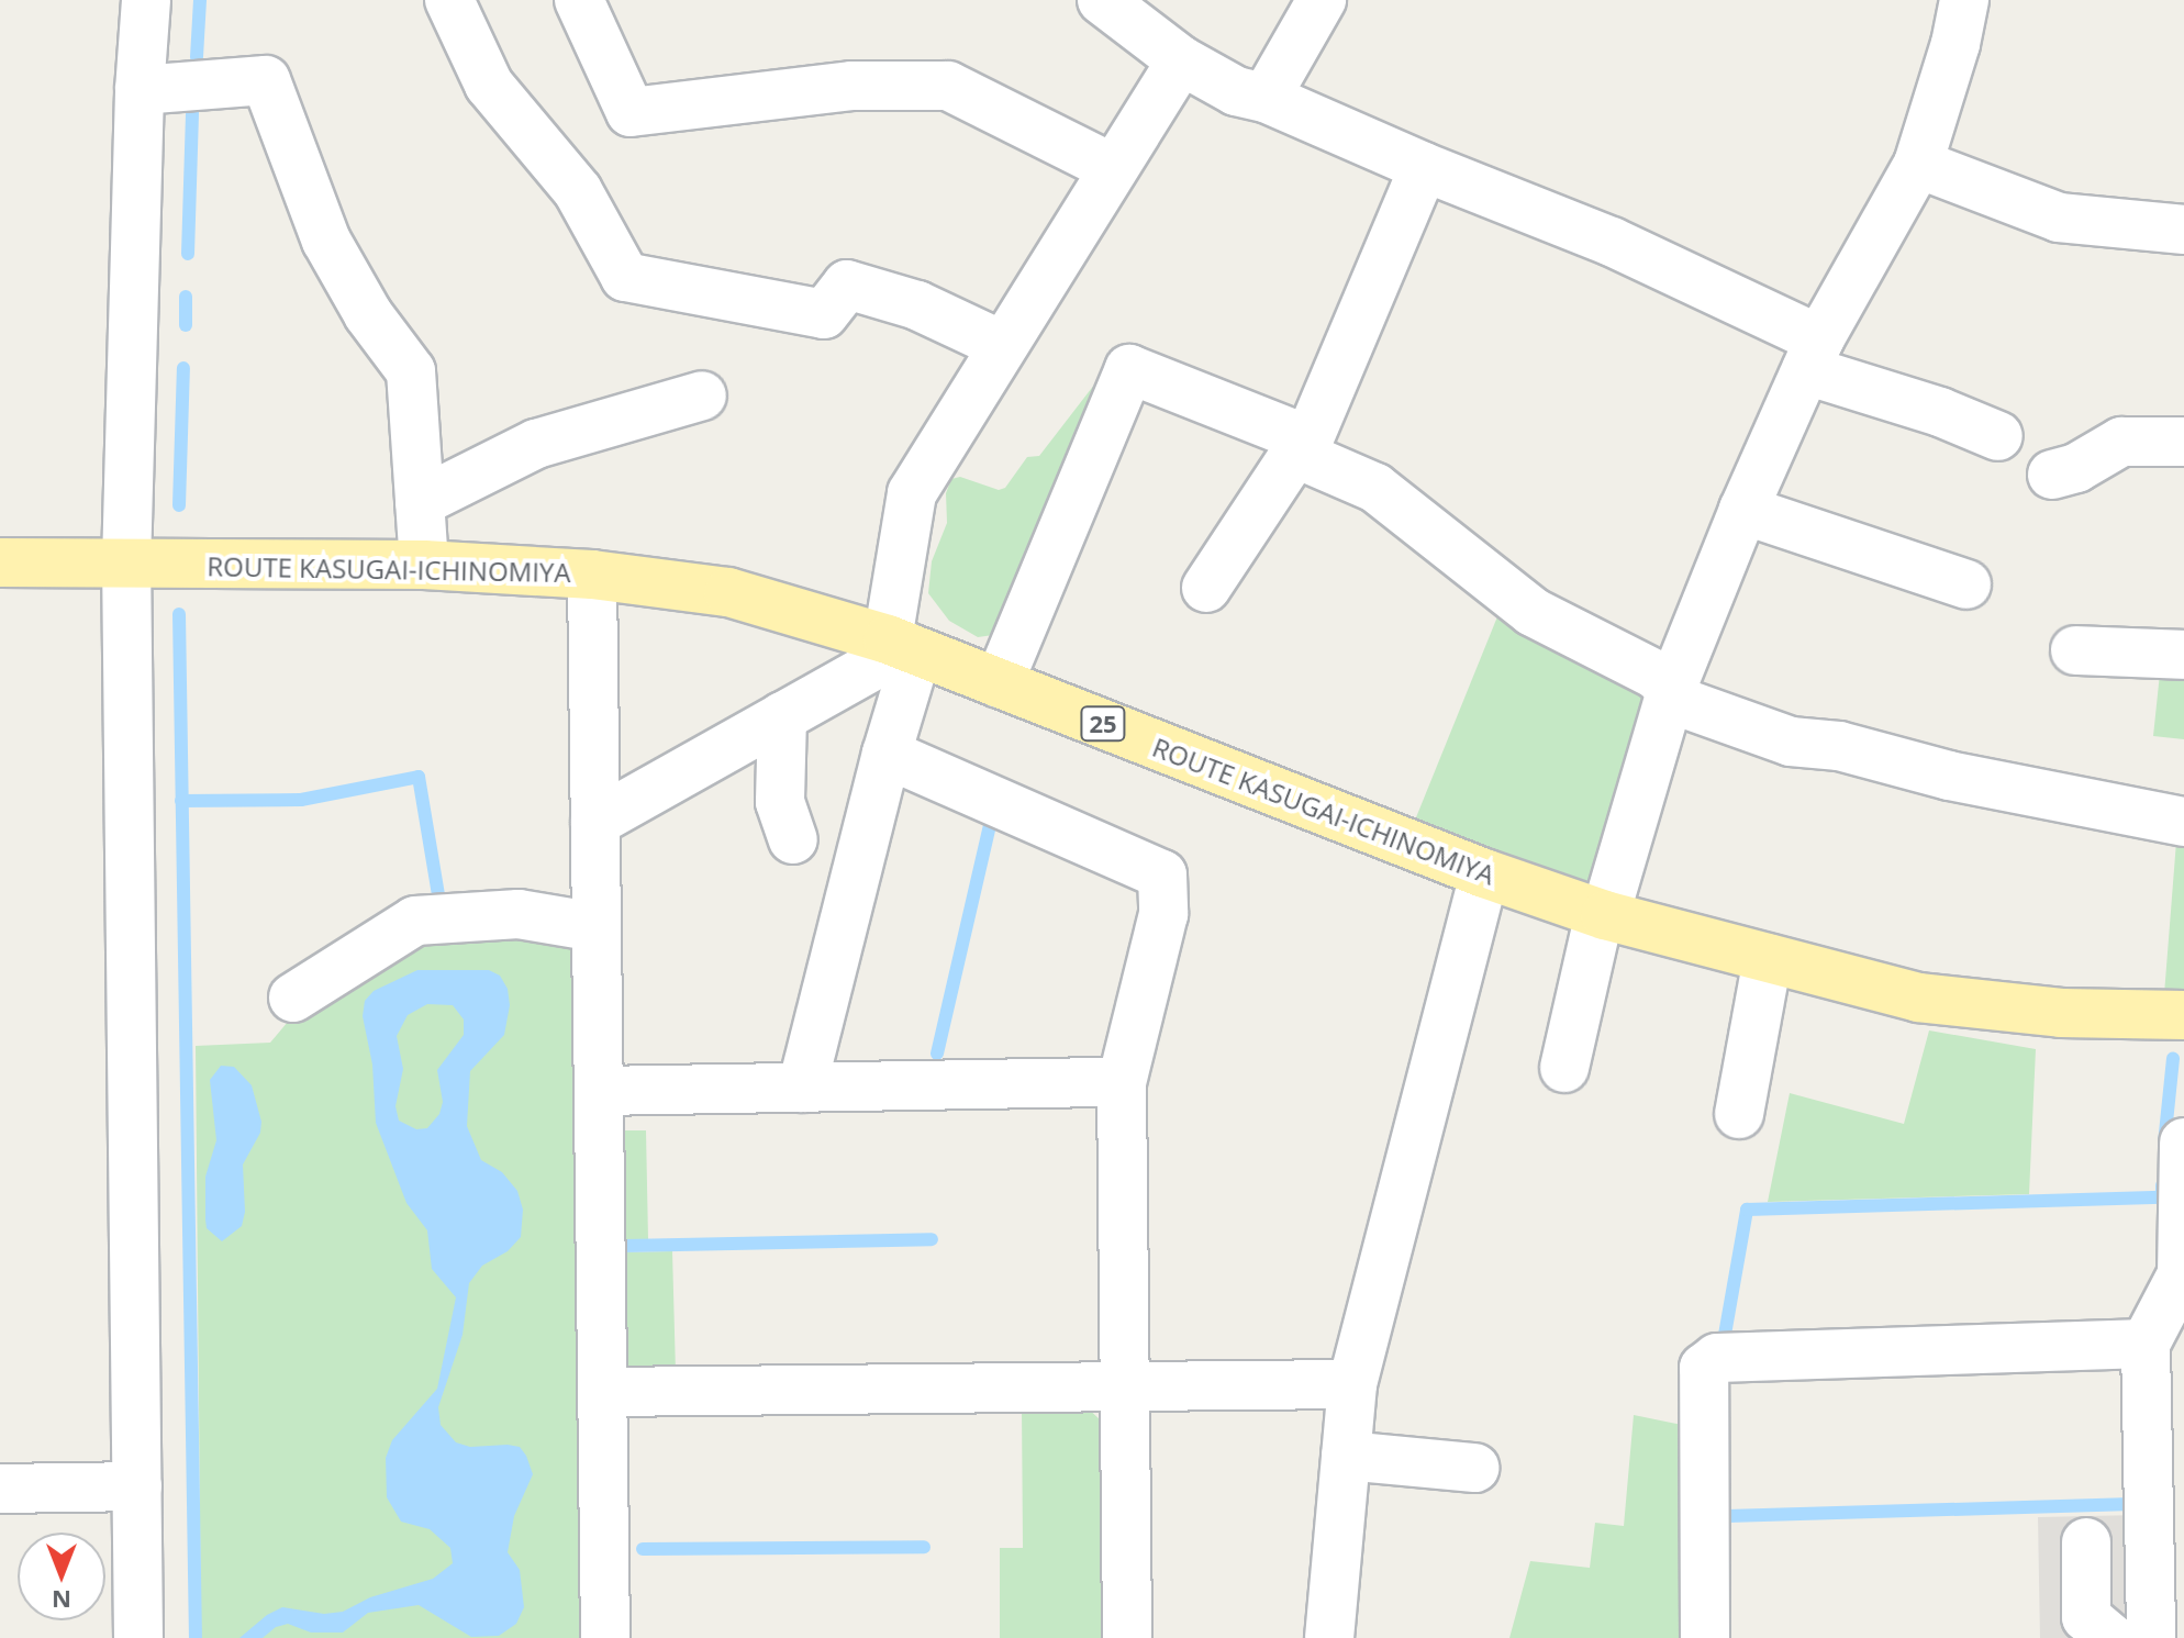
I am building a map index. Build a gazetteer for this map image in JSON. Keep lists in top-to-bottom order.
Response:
{
  "streets": {
    "main road": ["ROUTE KASUGAI-ICHINOMIYA", "25"]
  },
  "north": "bottom"
}
